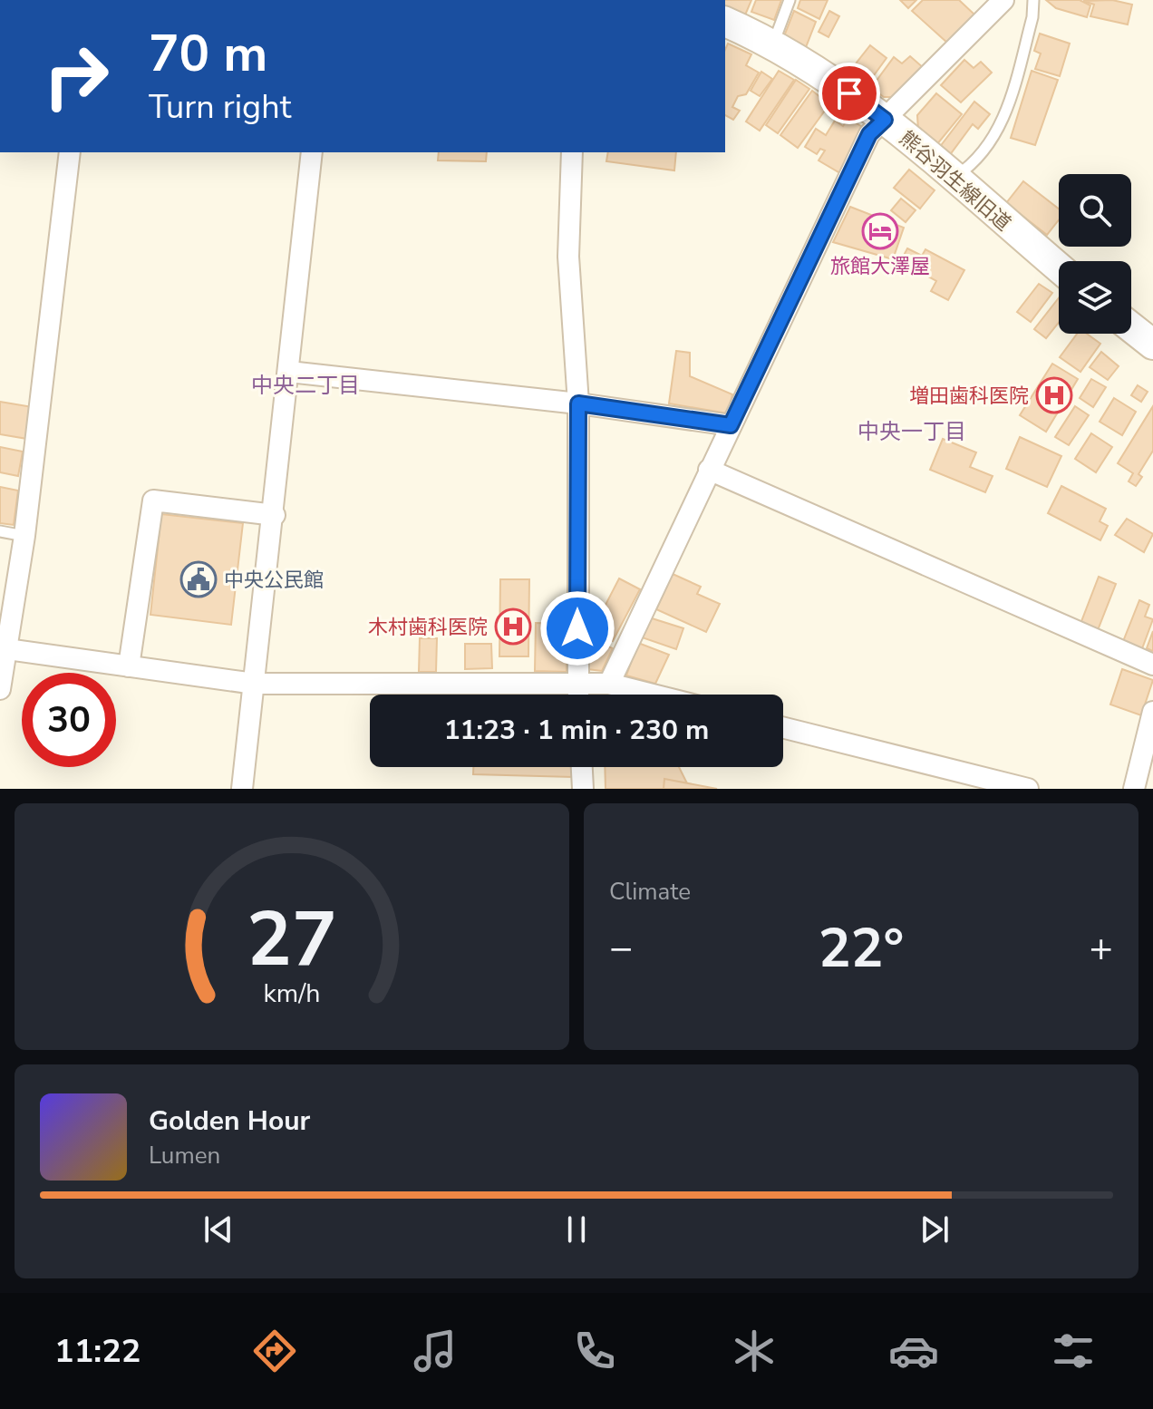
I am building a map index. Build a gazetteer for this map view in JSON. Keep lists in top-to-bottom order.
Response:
{
  "streets": {
    "street": ["熊谷羽生線旧道"]
  },
  "districts": ["中央二丁目", "中央一丁目"],
  "places": {
    "hotel": ["旅館大澤屋"],
    "hospital": ["増田歯科医院", "木村歯科医院"],
    "public building": ["中央公民館"]
  },
  "page": {
    "turn": ["70 m", "Turn right"],
    "limit": "30",
    "trip": "11:23 · 1 min · 230 m",
    "tile": "Climate",
    "heat": ["−", "22°", "+"],
    "song": ["Golden Hour", "Lumen"],
    "tabs": "11:22",
    "gauge": ["27", "km/h"]
  }
}
